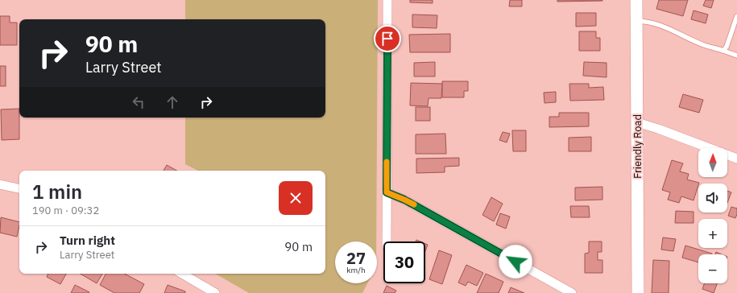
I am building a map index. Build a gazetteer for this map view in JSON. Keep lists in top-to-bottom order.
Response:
{
  "streets": {
    "street": ["Friendly Road"]
  },
  "north": "top",
  "page": {
    "turn": ["90 m", "Larry Street"],
    "map_buttons": ["+", "−"],
    "heading": ["1 min", "190 m · 09:32"],
    "list": [
      {
        "name": "Turn right",
        "note": "Larry Street",
        "value": "90 m"
      }
    ],
    "speed": "27 km/h",
    "limit": "30"
  }
}
